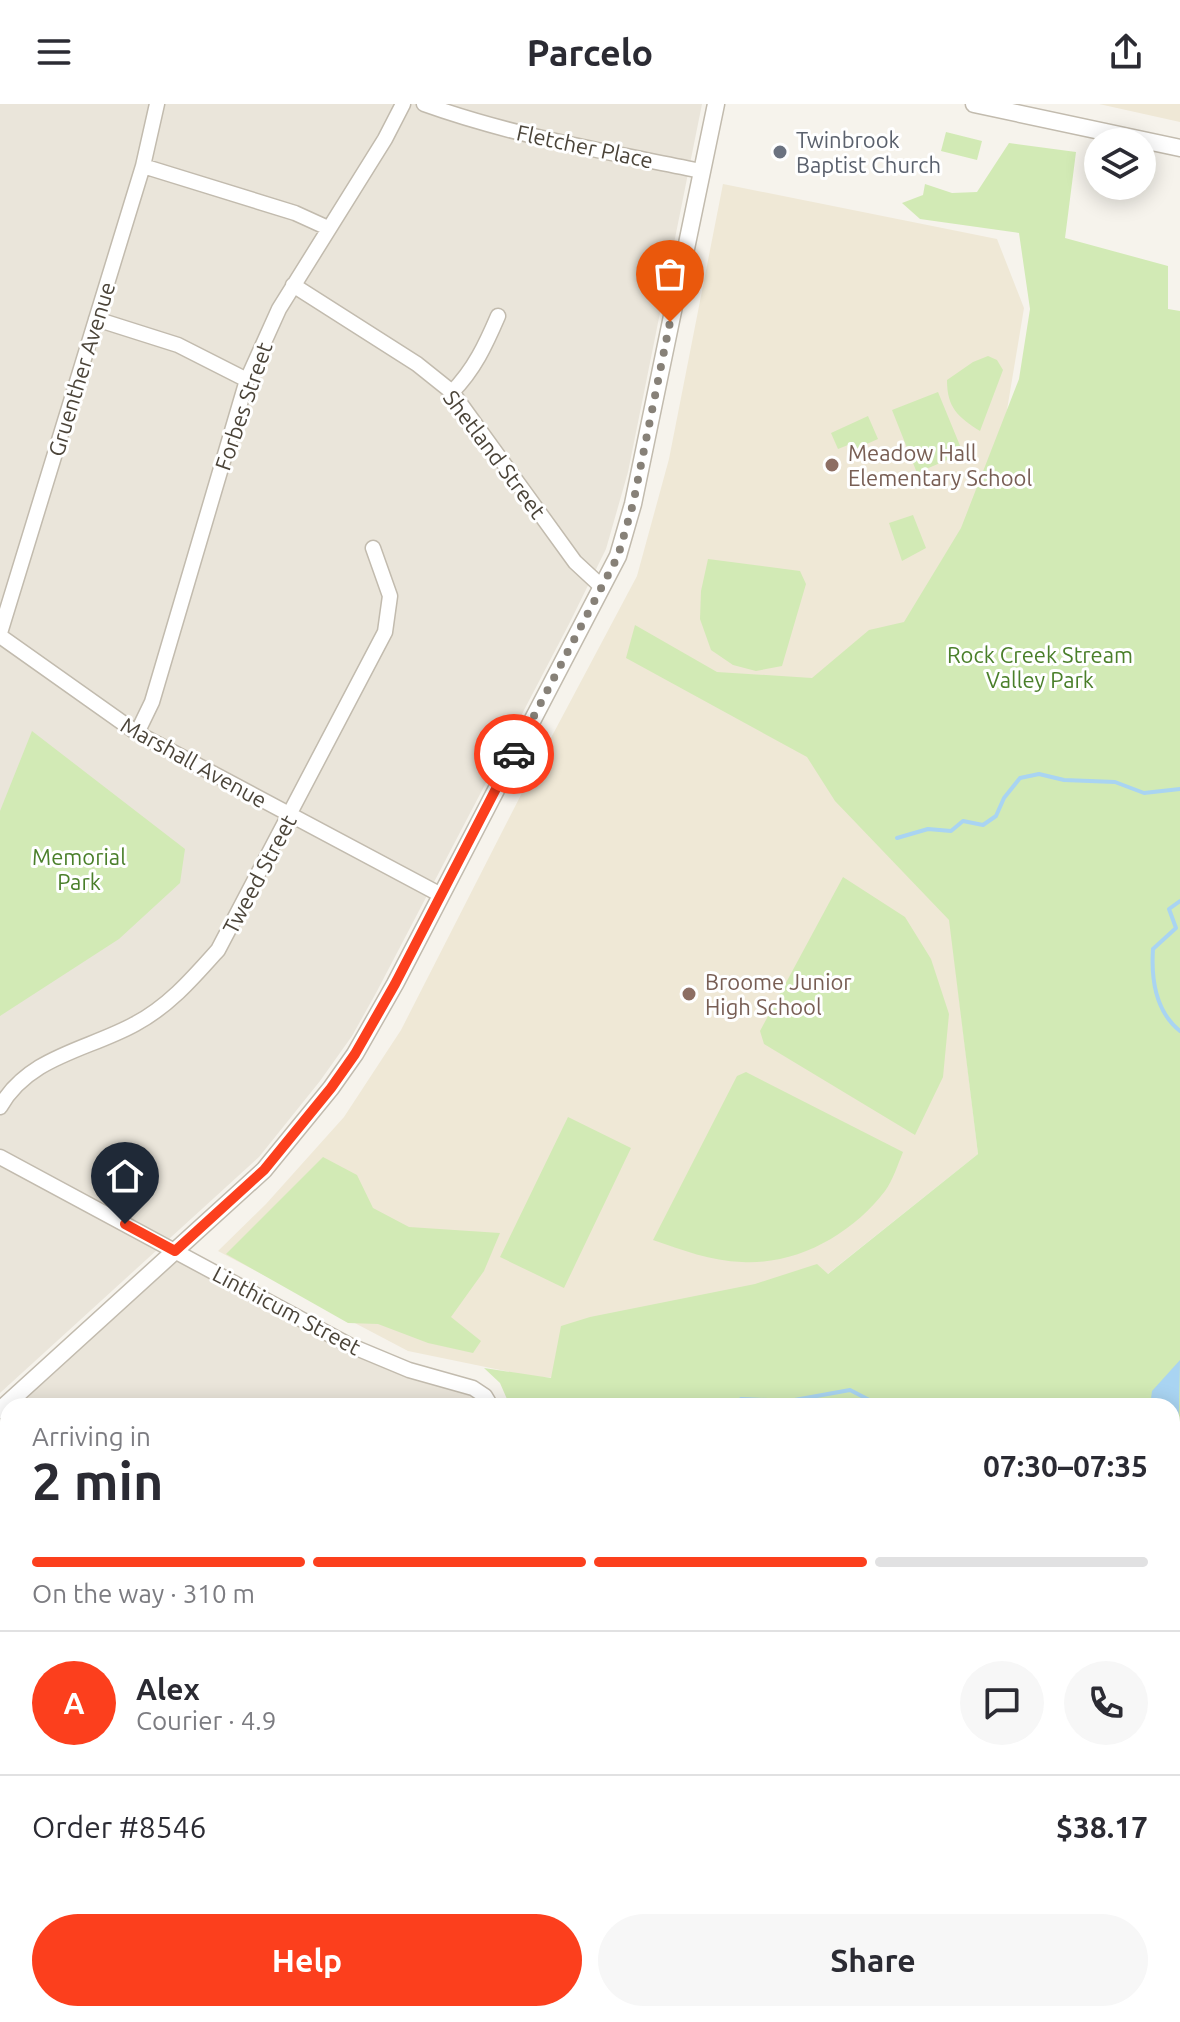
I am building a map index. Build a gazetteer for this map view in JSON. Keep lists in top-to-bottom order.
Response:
{
  "streets": {
    "street": [
      "Fletcher Place",
      "Gruenther Avenue",
      "Forbes Street",
      "Shetland Street",
      "Marshall Avenue",
      "Tweed Street",
      "Linthicum Street"
    ]
  },
  "crossings": [
    ["Gruenther Avenue", "Marshall Avenue"],
    ["Forbes Street", "Shetland Street"],
    ["Forbes Street", "Marshall Avenue"],
    ["Marshall Avenue", "Tweed Street"]
  ],
  "parks": ["Rock Creek Stream Valley Park", "Memorial Park"],
  "places": ["Twinbrook Baptist Church", "Meadow Hall Elementary School", "Broome Junior High School"],
  "page": {
    "header": "Parcelo",
    "heading": ["2 min", "Arriving in", "07:30–07:35"],
    "panel": [
      "Alex",
      "Courier · 4.9",
      "Order #8546",
      "$38.17"
    ],
    "bar": "On the way · 310 m",
    "round": "A",
    "buttons": ["Help", "Share"]
  }
}
